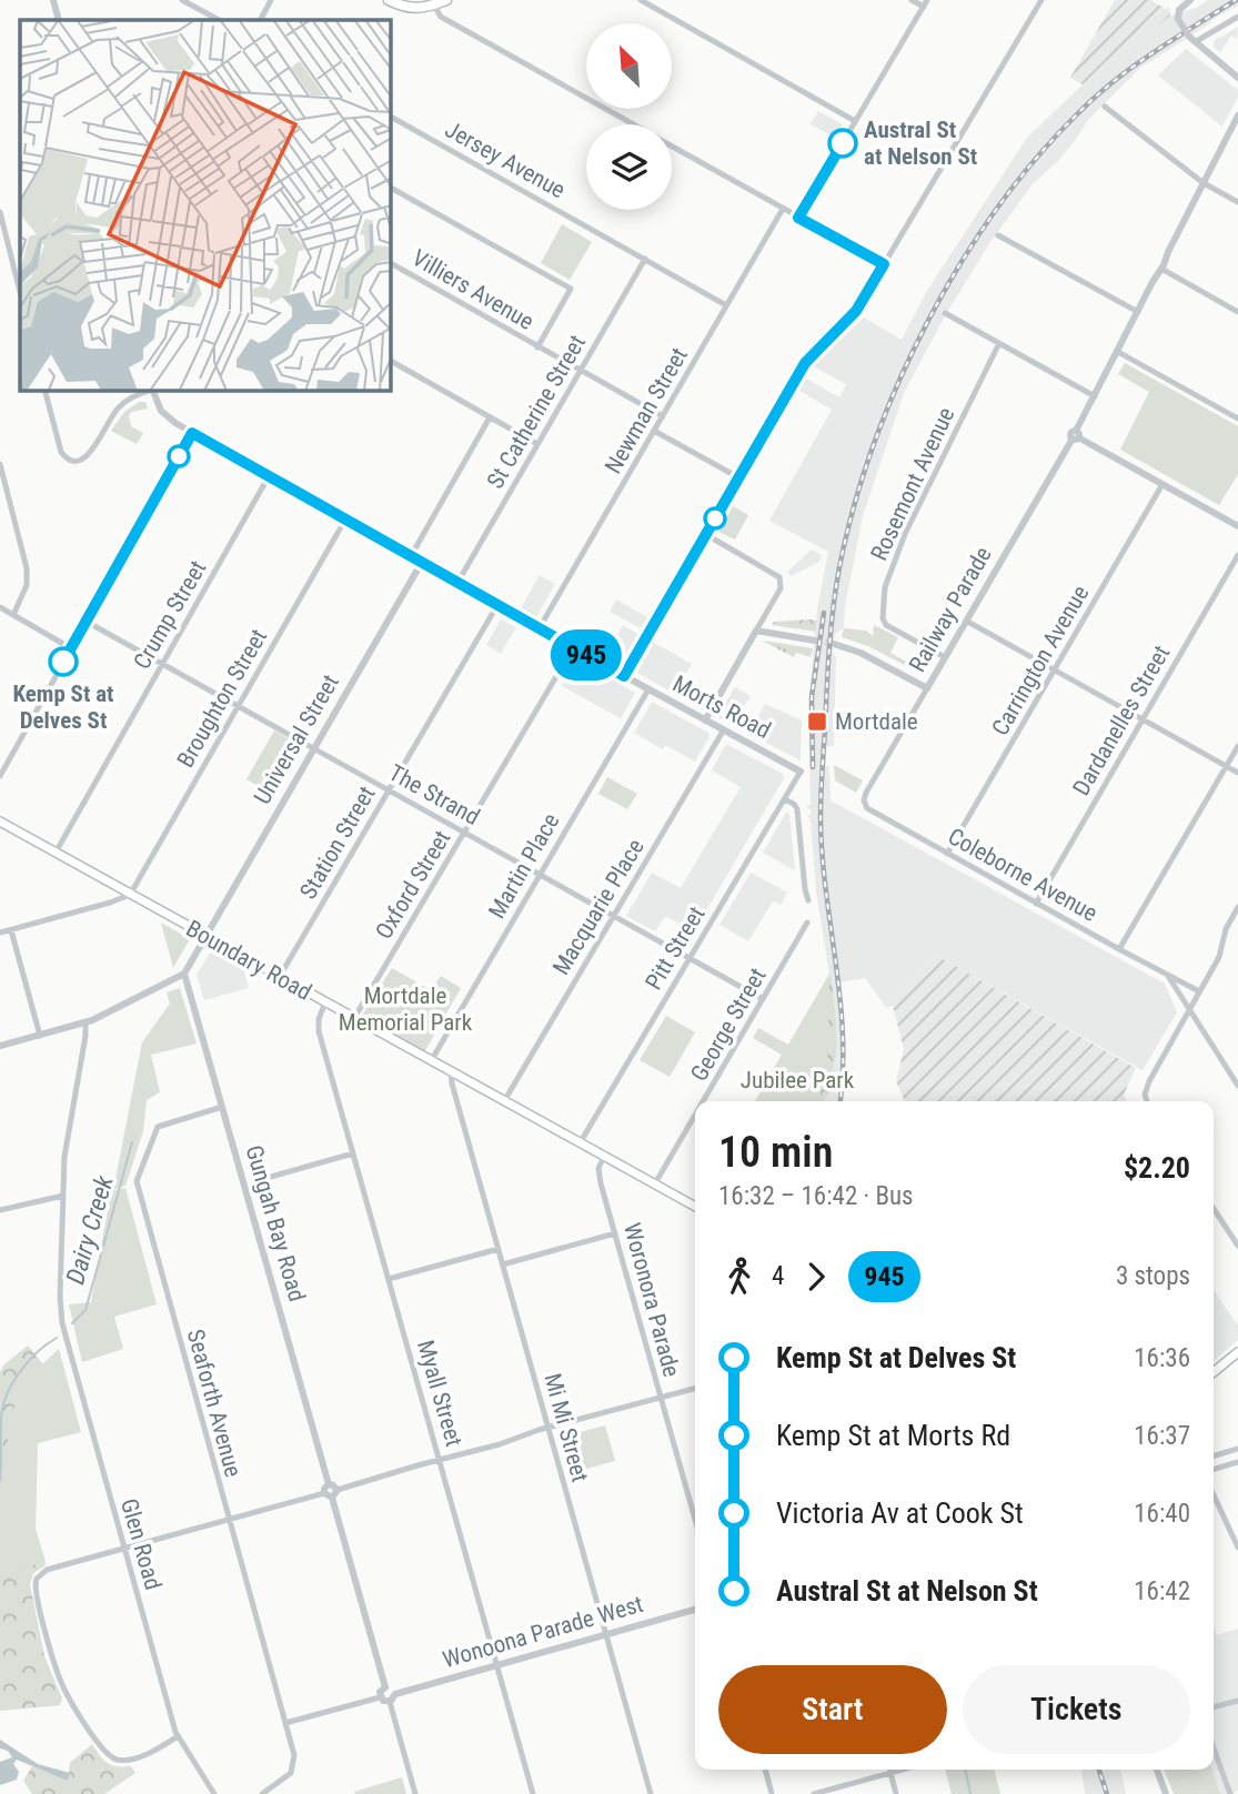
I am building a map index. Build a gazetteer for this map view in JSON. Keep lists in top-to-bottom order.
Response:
{
  "streets": {
    "main road": ["Boundary Road"],
    "street": [
      "Jersey Avenue",
      "Villiers Avenue",
      "Newman Street",
      "St Catherine Street",
      "Rosemont Avenue",
      "Railway Parade",
      "Crump Street",
      "Carrington Avenue",
      "Broughton Street",
      "Morts Road",
      "Dardanelles Street",
      "Universal Street",
      "The Strand",
      "Station Street",
      "Martin Place",
      "Coleborne Avenue",
      "Oxford Street",
      "Macquarie Place",
      "Pitt Street",
      "George Street",
      "Gungah Bay Road",
      "Woronora Parade",
      "Myall Street",
      "Seaforth Avenue",
      "Mi Mi Street",
      "Glen Road",
      "Wonoona Parade West"
    ]
  },
  "crossings": [
    ["Jersey Avenue", "Newman Street"],
    ["Jersey Avenue", "St Catherine Street"],
    ["Villiers Avenue", "Newman Street"],
    ["Villiers Avenue", "St Catherine Street"],
    ["Newman Street", "Morts Road"],
    ["St Catherine Street", "Morts Road"],
    ["Rosemont Avenue", "Railway Parade"],
    ["Railway Parade", "Coleborne Avenue"],
    ["Crump Street", "Morts Road"],
    ["Crump Street", "The Strand"],
    ["Crump Street", "Boundary Road"],
    ["Carrington Avenue", "Coleborne Avenue"],
    ["Broughton Street", "Morts Road"],
    ["Broughton Street", "The Strand"],
    ["Broughton Street", "Boundary Road"],
    ["Morts Road", "Universal Street"],
    ["Morts Road", "Station Street"],
    ["Morts Road", "Martin Place"],
    ["Morts Road", "Oxford Street"],
    ["Morts Road", "Macquarie Place"],
    ["Morts Road", "Pitt Street"],
    ["Dardanelles Street", "Coleborne Avenue"],
    ["Universal Street", "The Strand"],
    ["Universal Street", "Boundary Road"],
    ["Universal Street", "Gungah Bay Road"],
    ["The Strand", "Station Street"],
    ["The Strand", "Martin Place"],
    ["The Strand", "Oxford Street"],
    ["The Strand", "Macquarie Place"],
    ["The Strand", "Pitt Street"],
    ["The Strand", "George Street"],
    ["Station Street", "Boundary Road"],
    ["Martin Place", "Boundary Road"],
    ["Oxford Street", "Boundary Road"],
    ["Macquarie Place", "Boundary Road"],
    ["Pitt Street", "Boundary Road"],
    ["Boundary Road", "George Street"],
    ["Boundary Road", "Woronora Parade"],
    ["Boundary Road", "Myall Street"],
    ["Boundary Road", "Mi Mi Street"],
    ["Gungah Bay Road", "Seaforth Avenue"],
    ["Myall Street", "Wonoona Parade West"],
    ["Mi Mi Street", "Wonoona Parade West"]
  ],
  "water": ["Dairy Creek"],
  "parks": ["Mortdale Memorial Park", "Jubilee Park"],
  "places": {
    "other": ["Austral St at Nelson St", "Kemp St at Delves St"],
    "transit": ["Mortdale"]
  },
  "lines": ["bus line 945"],
  "north": "top left",
  "page": {
    "on_map": "945",
    "heading": ["10 min", "16:32 – 16:42 · Bus", "$2.20"],
    "legs": ["4", "945", "3 stops"],
    "list": [
      {
        "name": "Kemp St at Delves St",
        "value": "16:36"
      },
      {
        "name": "Kemp St at Morts Rd",
        "value": "16:37"
      },
      {
        "name": "Victoria Av at Cook St",
        "value": "16:40"
      },
      {
        "name": "Austral St at Nelson St",
        "value": "16:42"
      }
    ],
    "buttons": ["Start", "Tickets"]
  }
}
